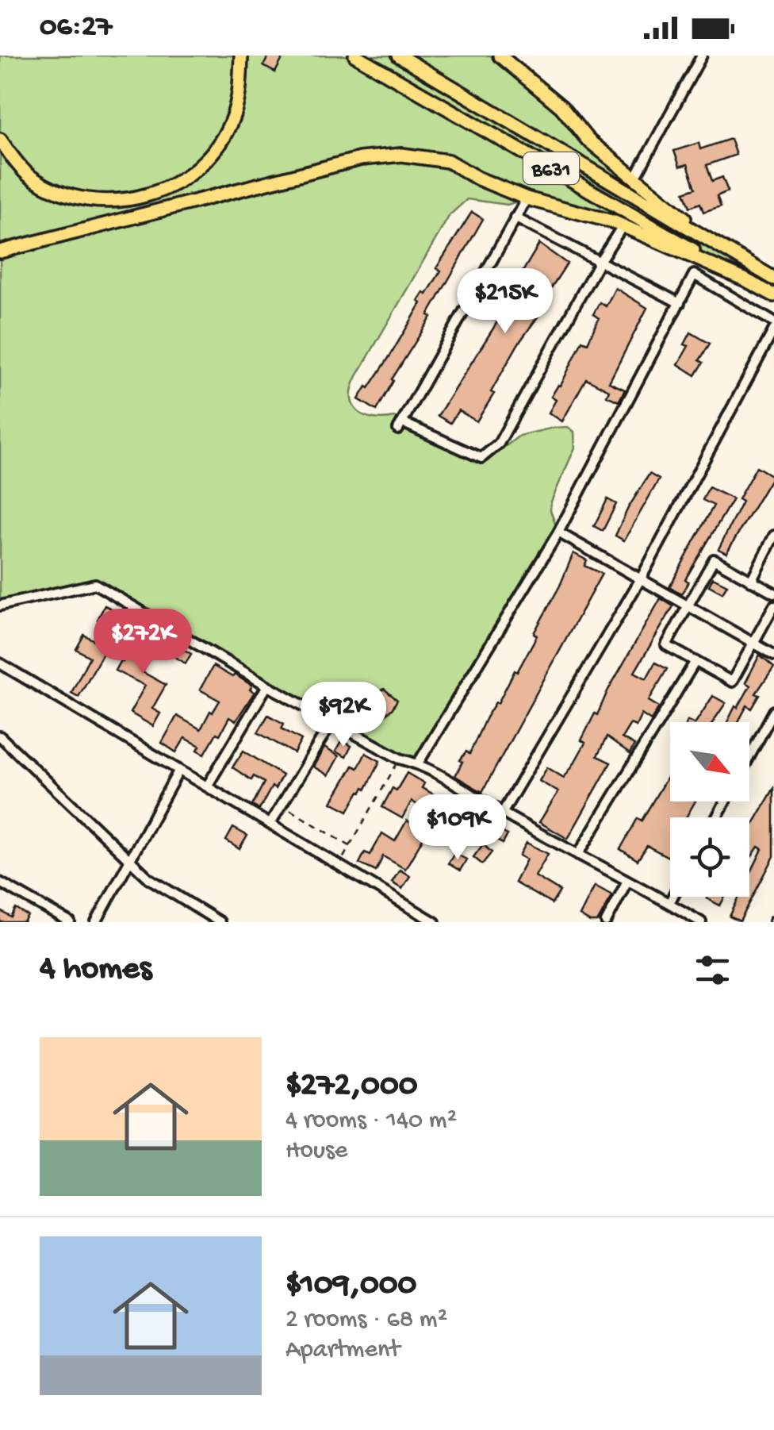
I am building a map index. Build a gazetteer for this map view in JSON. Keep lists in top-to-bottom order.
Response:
{
  "streets": {
    "main road": ["B631"]
  },
  "north": "bottom right",
  "page": {
    "status": "06:27",
    "price": [
      "$215K",
      "$272K",
      "$92K",
      "$109K"
    ],
    "heading": "4 homes",
    "list": [
      {
        "name": "$272,000",
        "note": "4 rooms · 140 m² · House"
      },
      {
        "name": "$109,000",
        "note": "2 rooms · 68 m² · Apartment"
      }
    ]
  }
}
